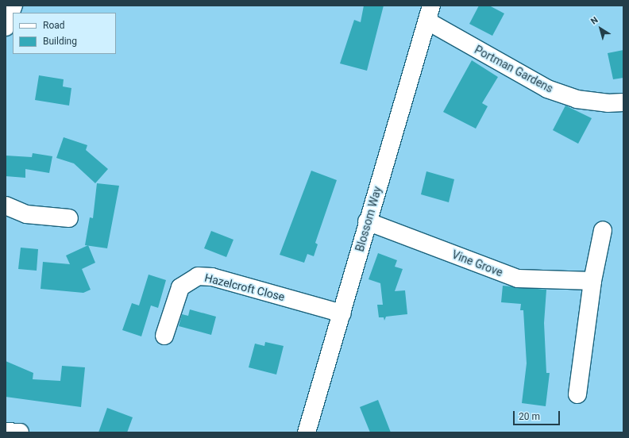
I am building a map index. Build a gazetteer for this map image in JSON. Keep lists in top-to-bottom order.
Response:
{
  "streets": {
    "street": [
      "Portman Gardens",
      "Blossom Way",
      "Vine Grove",
      "Hazelcroft Close"
    ]
  },
  "crossings": [
    ["Portman Gardens", "Blossom Way"],
    ["Blossom Way", "Vine Grove"],
    ["Blossom Way", "Hazelcroft Close"]
  ],
  "legend": ["Road", "Building"],
  "scale_bar": "20 m",
  "north": "top left"
}
